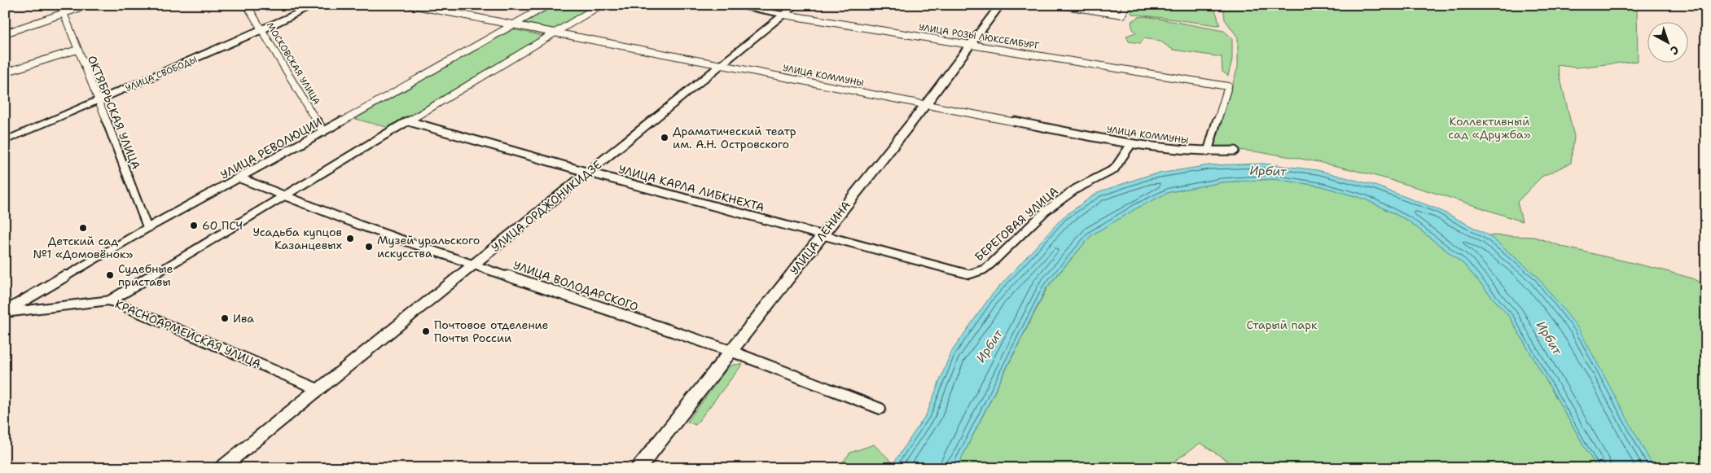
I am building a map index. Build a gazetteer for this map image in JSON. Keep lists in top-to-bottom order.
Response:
{
  "streets": {
    "main road": [
      "УЛИЦА РОЗЫ ЛЮКСЕМБУРГ",
      "УЛИЦА СВОБОДЫ",
      "УЛИЦА ОРДЖОНИКИДЗЕ",
      "УЛИЦА ЛЕНИНА",
      "КРАСНОАРМЕЙСКАЯ УЛИЦА"
    ],
    "street": [
      "МОСКОВСКАЯ УЛИЦА",
      "УЛИЦА КОММУНЫ",
      "ОКТЯБРЬСКАЯ УЛИЦА",
      "УЛИЦА РЕВОЛЮЦИИ",
      "УЛИЦА КАРЛА ЛИБКНЕХТА",
      "БЕРЕГОВАЯ УЛИЦА",
      "УЛИЦА ВОЛОДАРСКОГО"
    ]
  },
  "crossings": [
    ["УЛИЦА РОЗЫ ЛЮКСЕМБУРГ", "УЛИЦА КОММУНЫ"],
    ["УЛИЦА РОЗЫ ЛЮКСЕМБУРГ", "УЛИЦА ОРДЖОНИКИДЗЕ"],
    ["УЛИЦА РОЗЫ ЛЮКСЕМБУРГ", "УЛИЦА ЛЕНИНА"],
    ["МОСКОВСКАЯ УЛИЦА", "УЛИЦА СВОБОДЫ"],
    ["МОСКОВСКАЯ УЛИЦА", "УЛИЦА РЕВОЛЮЦИИ"],
    ["УЛИЦА СВОБОДЫ", "ОКТЯБРЬСКАЯ УЛИЦА"],
    ["УЛИЦА КОММУНЫ", "УЛИЦА РЕВОЛЮЦИИ"],
    ["УЛИЦА КОММУНЫ", "УЛИЦА ОРДЖОНИКИДЗЕ"],
    ["УЛИЦА КОММУНЫ", "БЕРЕГОВАЯ УЛИЦА"],
    ["УЛИЦА КОММУНЫ", "УЛИЦА ЛЕНИНА"],
    ["ОКТЯБРЬСКАЯ УЛИЦА", "УЛИЦА РЕВОЛЮЦИИ"],
    ["УЛИЦА РЕВОЛЮЦИИ", "УЛИЦА ВОЛОДАРСКОГО"],
    ["УЛИЦА РЕВОЛЮЦИИ", "КРАСНОАРМЕЙСКАЯ УЛИЦА"],
    ["УЛИЦА КАРЛА ЛИБКНЕХТА", "УЛИЦА ОРДЖОНИКИДЗЕ"],
    ["УЛИЦА КАРЛА ЛИБКНЕХТА", "БЕРЕГОВАЯ УЛИЦА"],
    ["УЛИЦА КАРЛА ЛИБКНЕХТА", "УЛИЦА ЛЕНИНА"],
    ["УЛИЦА ОРДЖОНИКИДЗЕ", "УЛИЦА ВОЛОДАРСКОГО"],
    ["УЛИЦА ОРДЖОНИКИДЗЕ", "КРАСНОАРМЕЙСКАЯ УЛИЦА"],
    ["УЛИЦА ЛЕНИНА", "УЛИЦА ВОЛОДАРСКОГО"]
  ],
  "water": ["Ирбит"],
  "parks": ["Коллективный сад «Дружба»", "Старый парк"],
  "places": [
    "Драматический театр им. А.Н. Островского",
    "60 ПСЧ",
    "Детский сад №1 «Домовёнок»",
    "Усадьба купцов Казанцевых",
    "Музей уральского искусства",
    "Судебные приставы",
    "Ива",
    "Почтовое отделение Почты России"
  ],
  "north": "bottom right"
}
